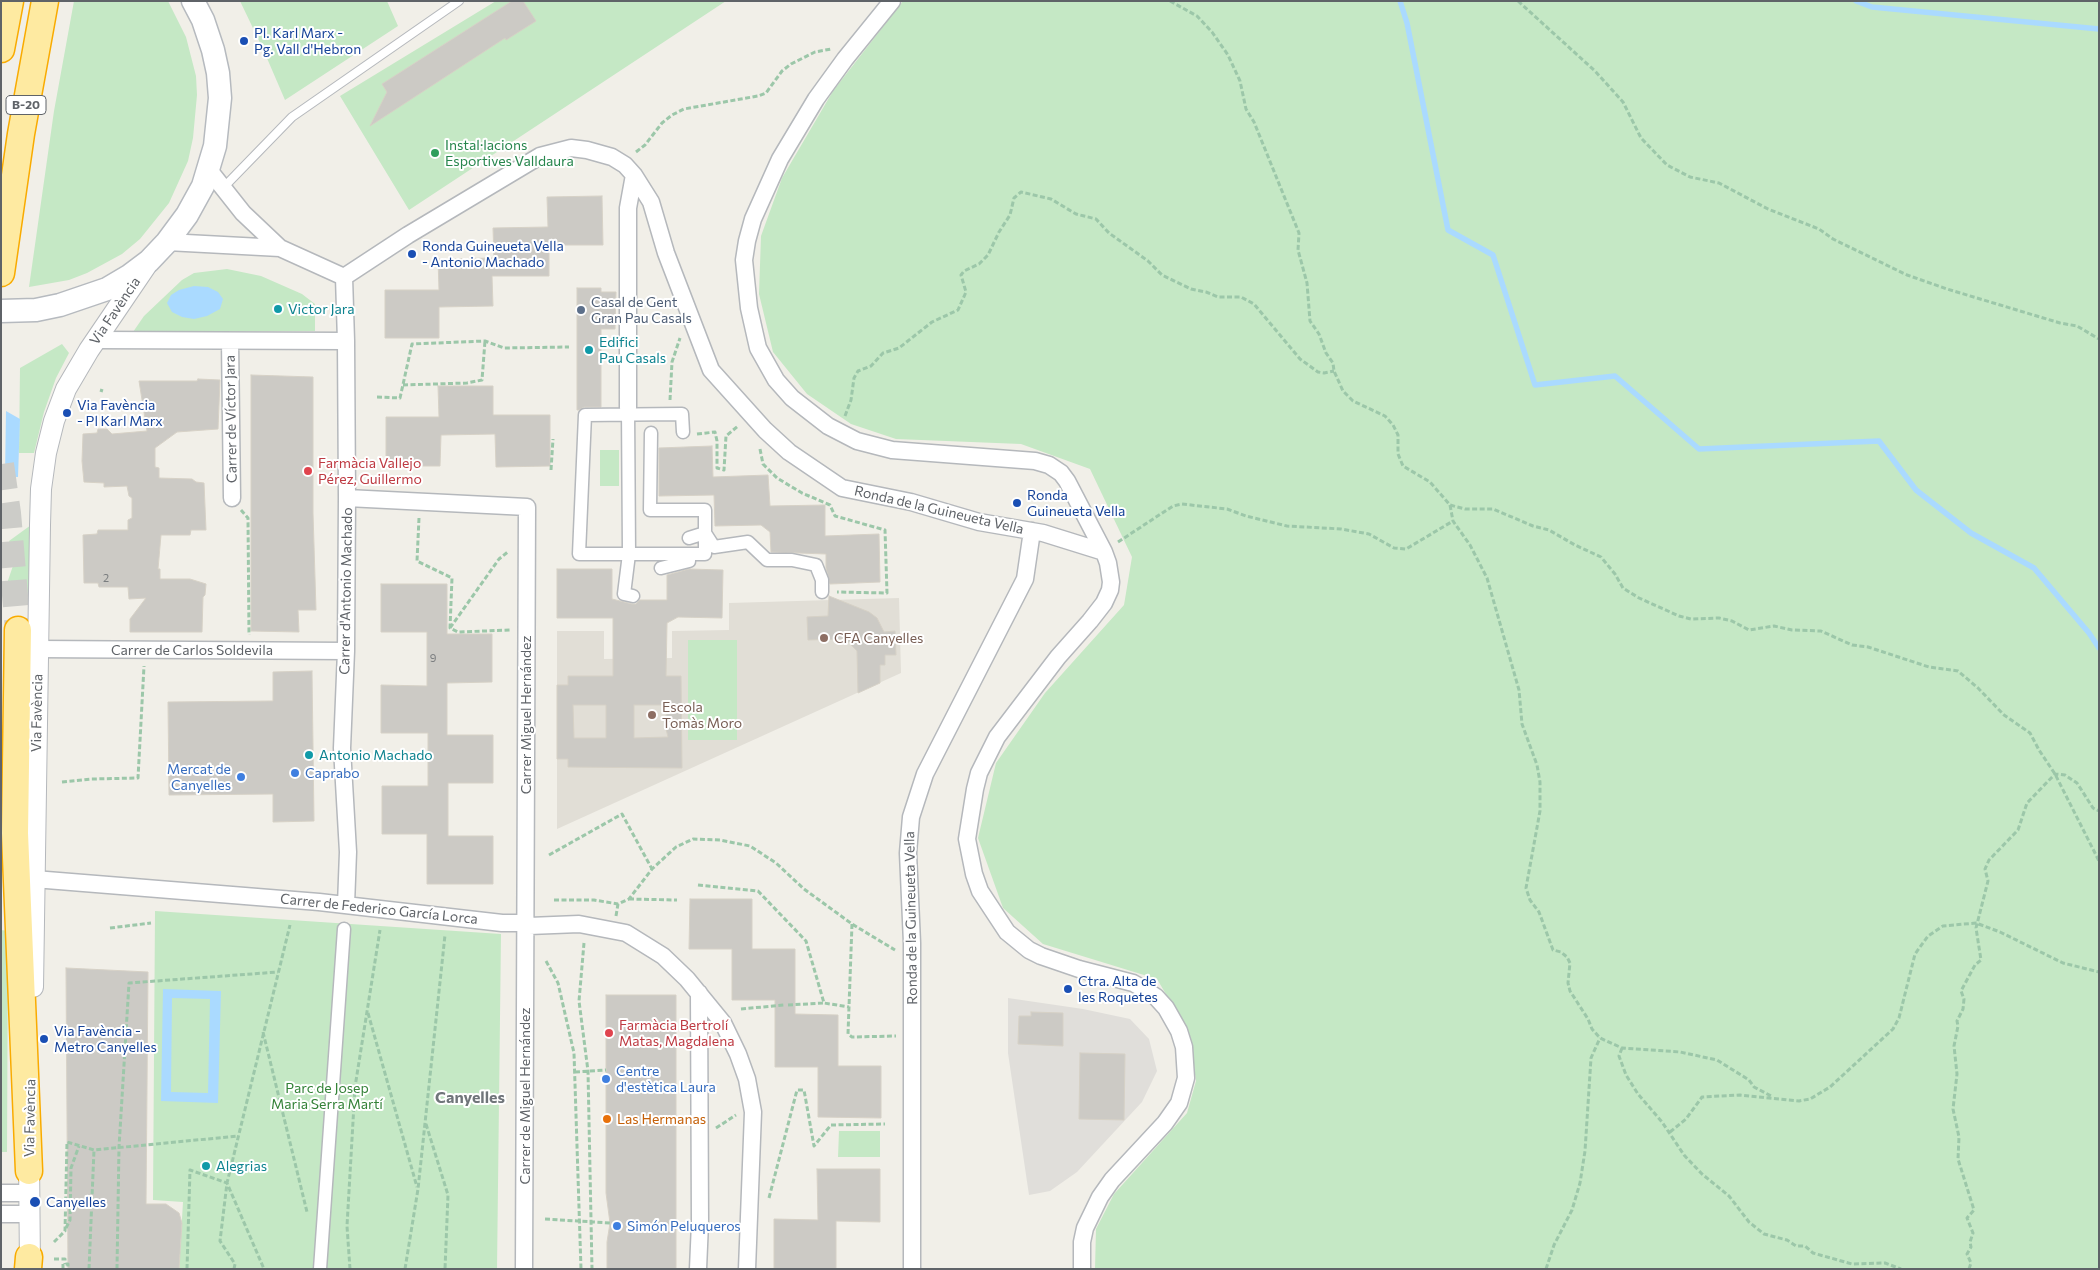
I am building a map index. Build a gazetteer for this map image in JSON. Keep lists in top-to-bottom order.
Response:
{
  "streets": {
    "highway": ["B-20"],
    "street": [
      "Via Favència",
      "Carrer de Víctor Jara",
      "Ronda de la Guineueta Vella",
      "Carrer d'Antonio Machado",
      "Carrer de Carlos Soldevila",
      "Carrer Miguel Hernández",
      "Carrer de Federico García Lorca",
      "Carrer de Miguel Hernández"
    ]
  },
  "crossings": [
    ["Via Favència", "Carrer de Víctor Jara"],
    ["Via Favència", "Carrer de Carlos Soldevila"],
    ["Via Favència", "Carrer de Federico García Lorca"],
    ["Carrer de Víctor Jara", "Carrer d'Antonio Machado"],
    ["Ronda de la Guineueta Vella", "Carrer d'Antonio Machado"],
    ["Carrer d'Antonio Machado", "Carrer de Carlos Soldevila"],
    ["Carrer d'Antonio Machado", "Carrer Miguel Hernández"],
    ["Carrer d'Antonio Machado", "Carrer de Federico García Lorca"],
    ["Carrer Miguel Hernández", "Carrer de Federico García Lorca"],
    ["Carrer Miguel Hernández", "Carrer de Miguel Hernández"],
    ["Carrer de Federico García Lorca", "Carrer de Miguel Hernández"]
  ],
  "districts": ["Canyelles"],
  "parks": ["Parc de Josep Maria Serra Martí"],
  "places": [
    "Pl. Karl Marx - Pg. Vall d'Hebron",
    "Instal·lacions Esportives Valldaura",
    "Ronda Guineueta Vella - Antonio Machado",
    "Victor Jara",
    "Casal de Gent Gran Pau Casals",
    "Edifici Pau Casals",
    "Via Favència - Pl Karl Marx",
    "Farmàcia Vallejo Pérez, Guillermo",
    "Ronda Guineueta Vella",
    "CFA Canyelles",
    "Escola Tomàs Moro",
    "Antonio Machado",
    "Caprabo",
    "Mercat de Canyelles",
    "Ctra. Alta de les Roquetes",
    "Farmàcia Bertrolí Matas, Magdalena",
    "Via Favència - Metro Canyelles",
    "Centre d'estètica Laura",
    "Las Hermanas",
    "Alegrias",
    "Canyelles",
    "Simón Peluqueros"
  ],
  "house_numbers": ["2", "9"]
}
